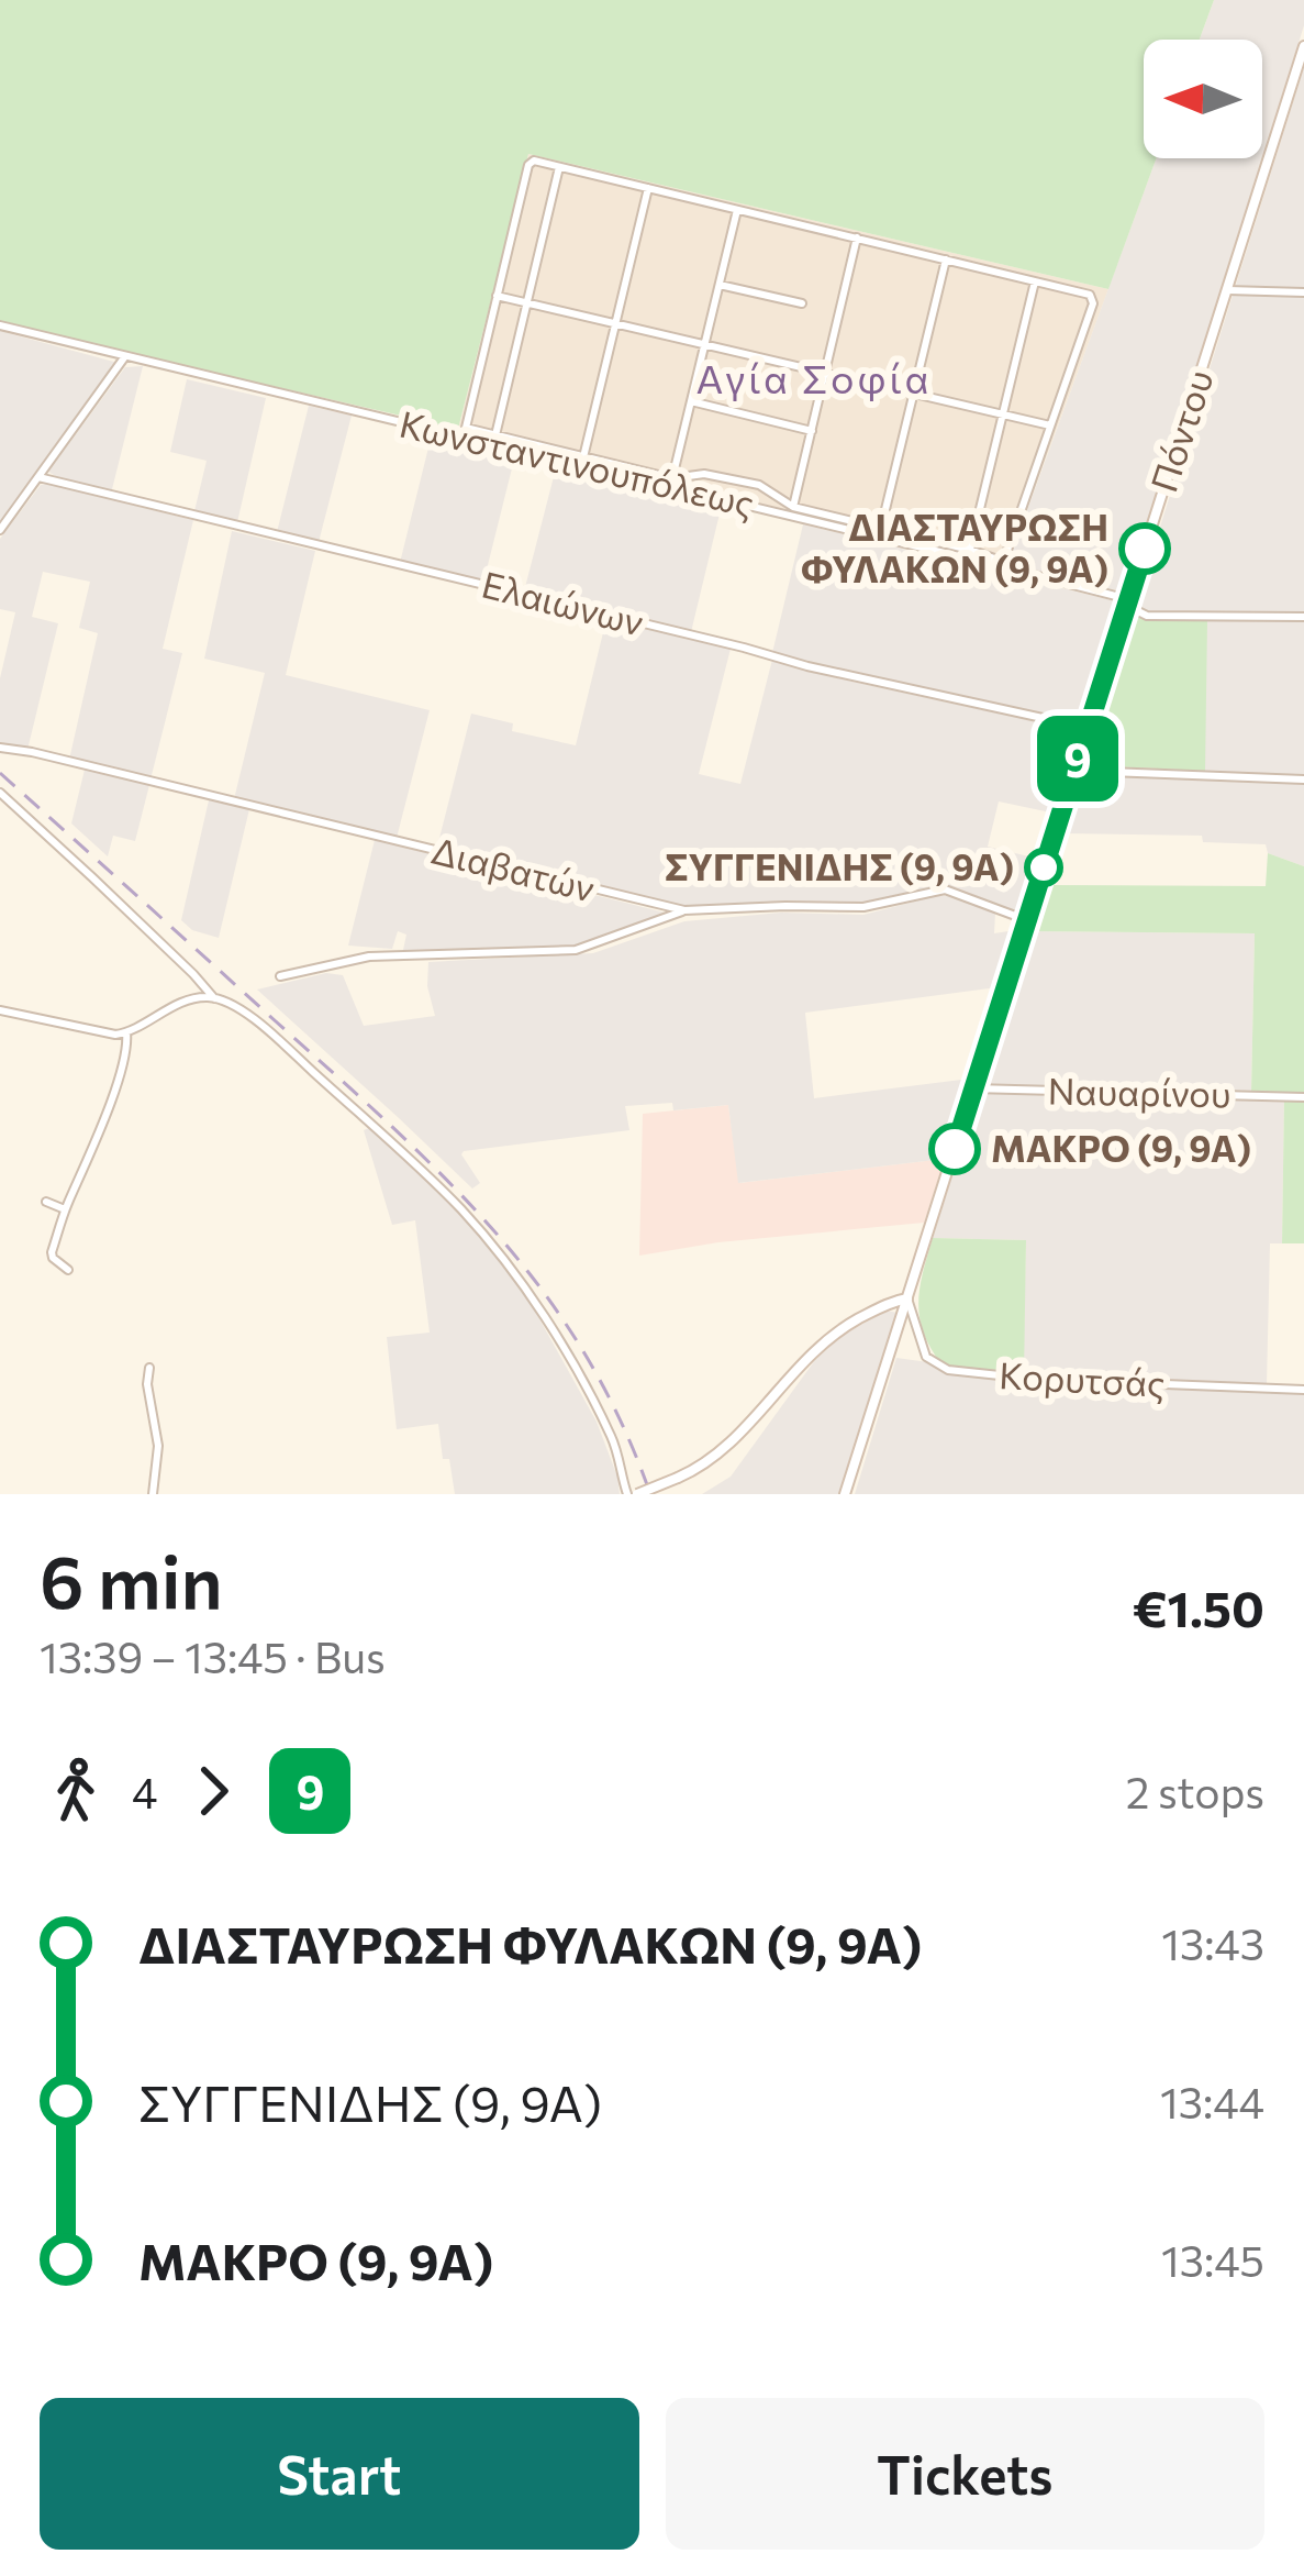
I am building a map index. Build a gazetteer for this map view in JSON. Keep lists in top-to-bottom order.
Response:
{
  "streets": {
    "street": [
      "Πόντου",
      "Κωνσταντινουπόλεως",
      "Ελαιώνων",
      "Διαβατών",
      "Ναυαρίνου",
      "Κορυτσάς"
    ]
  },
  "crossings": [
    ["Πόντου", "Κωνσταντινουπόλεως"],
    ["Πόντου", "Ελαιώνων"],
    ["Πόντου", "Διαβατών"],
    ["Πόντου", "Ναυαρίνου"],
    ["Πόντου", "Κορυτσάς"]
  ],
  "districts": ["Αγία Σοφία"],
  "places": ["ΔΙΑΣΤΑΥΡΩΣΗ ΦΥΛΑΚΩΝ (9, 9Α)", "ΣΥΓΓΕΝΙΔΗΣ (9, 9Α)", "ΜΑΚΡΟ (9, 9Α)"],
  "lines": ["bus line 9"],
  "north": "left",
  "page": {
    "on_map": "9",
    "heading": ["6 min", "13:39 – 13:45 · Bus", "€1.50"],
    "legs": ["4", "9", "2 stops"],
    "list": [
      {
        "name": "ΔΙΑΣΤΑΥΡΩΣΗ ΦΥΛΑΚΩΝ (9, 9Α)",
        "value": "13:43"
      },
      {
        "name": "ΣΥΓΓΕΝΙΔΗΣ (9, 9Α)",
        "value": "13:44"
      },
      {
        "name": "ΜΑΚΡΟ (9, 9Α)",
        "value": "13:45"
      }
    ],
    "buttons": ["Start", "Tickets"]
  }
}
